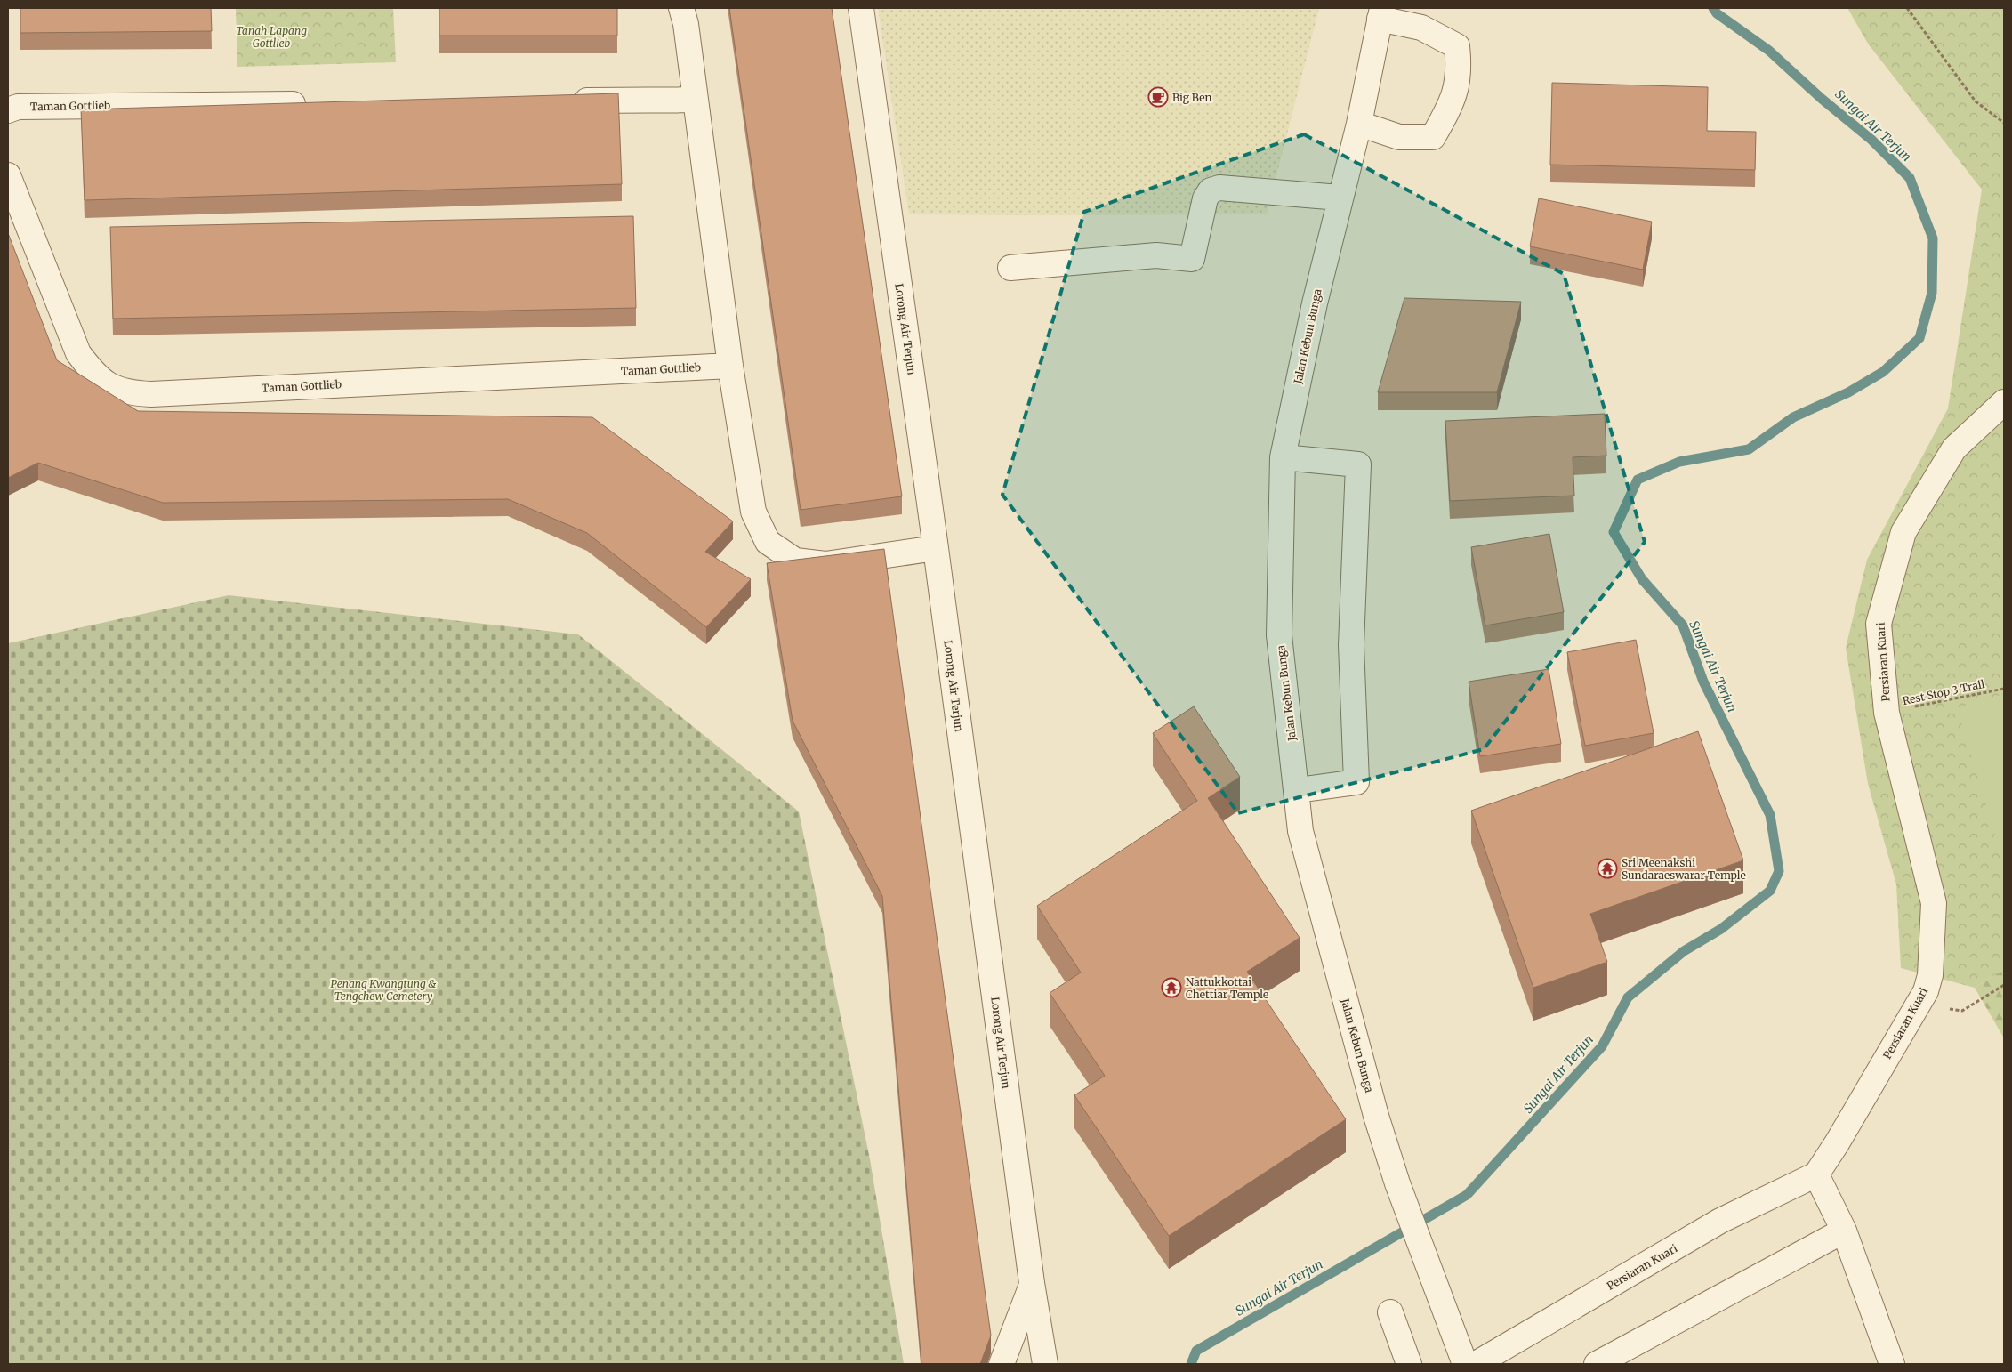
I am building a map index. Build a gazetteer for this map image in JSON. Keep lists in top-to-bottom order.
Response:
{
  "streets": {
    "street": [
      "Taman Gottlieb",
      "Lorong Air Terjun",
      "Jalan Kebun Bunga",
      "Persiaran Kuari"
    ],
    "path": ["Rest Stop 3 Trail"]
  },
  "crossings": [
    ["Persiaran Kuari", "Rest Stop 3 Trail"]
  ],
  "water": ["Sungai Air Terjun"],
  "parks": ["Tanah Lapang Gottlieb", "Penang Kwangtung & Tengchew Cemetery"],
  "places": {
    "cafe": ["Big Ben"],
    "temple": ["Sri Meenakshi Sundaraeswarar Temple", "Nattukkottai Chettiar Temple"]
  }
}
